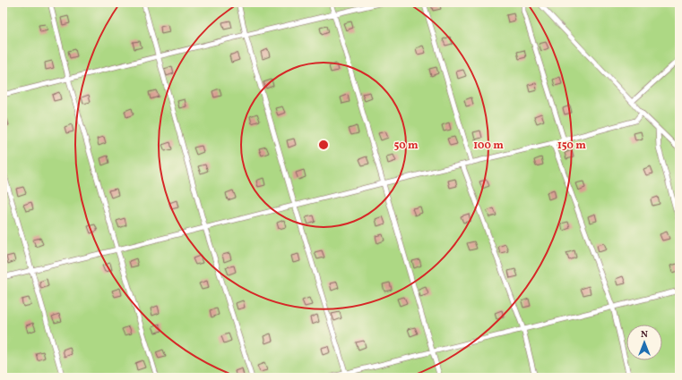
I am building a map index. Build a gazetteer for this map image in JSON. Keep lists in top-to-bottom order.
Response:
{
  "north": "top",
  "rings": ["50 m", "100 m", "150 m"]
}
